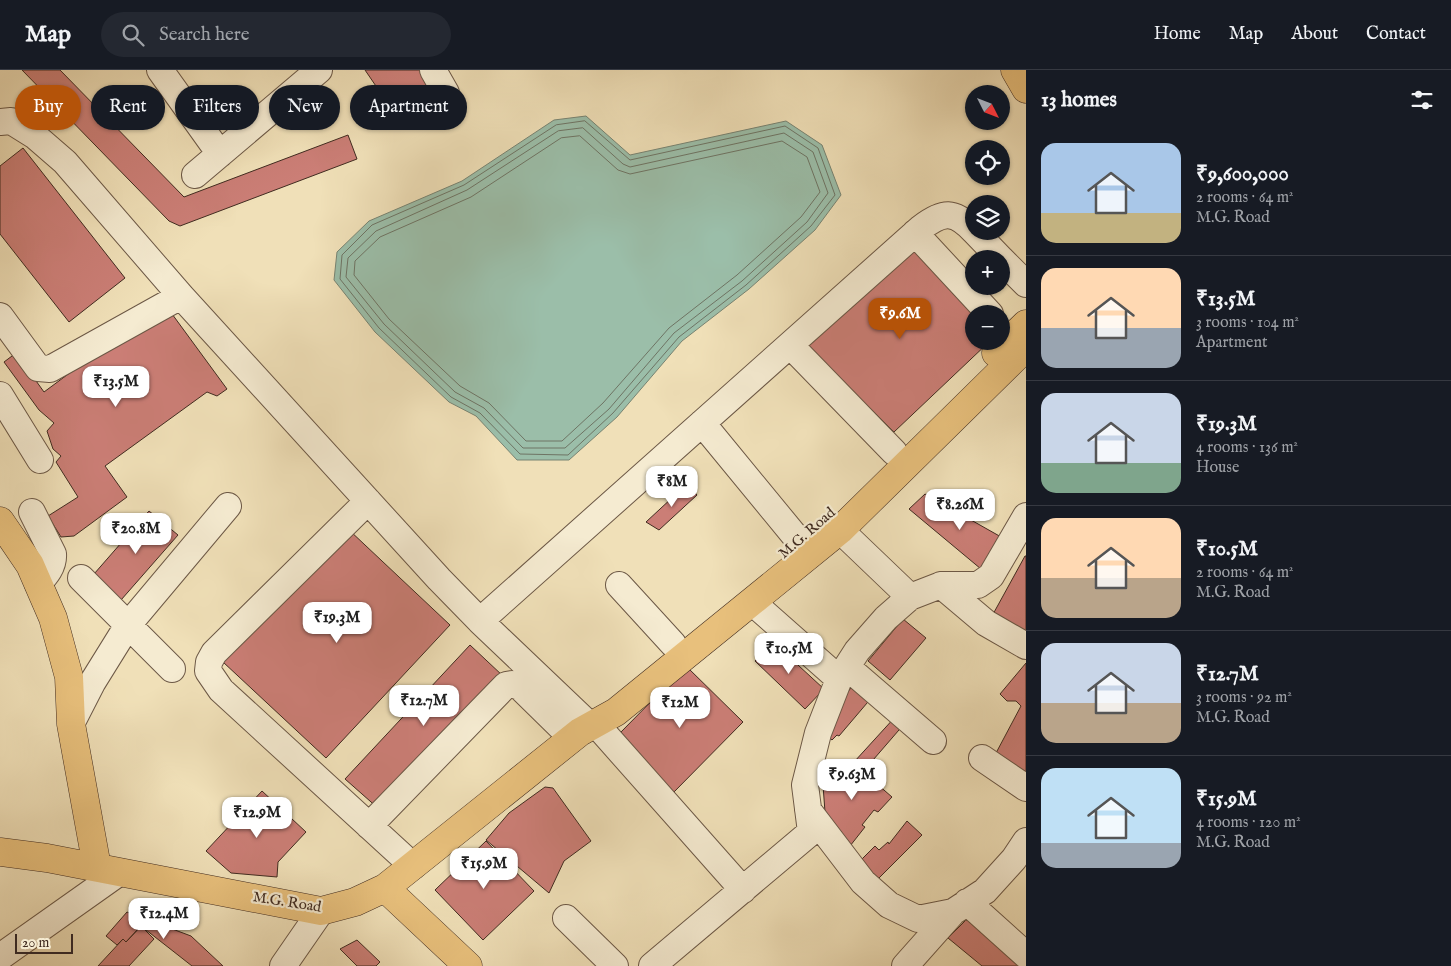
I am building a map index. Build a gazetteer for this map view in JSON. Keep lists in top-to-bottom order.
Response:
{
  "streets": {
    "main road": ["M.G. Road"]
  },
  "scale_bar": "20 m",
  "north": "bottom right",
  "page": {
    "header": "Map",
    "search": "Search here",
    "nav": [
      "Home",
      "Map",
      "About",
      "Contact"
    ],
    "heading": "13 homes",
    "map_buttons": ["+", "−"],
    "chip": [
      "Buy",
      "Rent",
      "Filters",
      "New",
      "Apartment"
    ],
    "list": [
      {
        "name": "₹9,600,000",
        "note": "2 rooms · 64 m² · M.G. Road"
      },
      {
        "name": "₹13.5M",
        "note": "3 rooms · 104 m² · Apartment"
      },
      {
        "name": "₹19.3M",
        "note": "4 rooms · 136 m² · House"
      },
      {
        "name": "₹10.5M",
        "note": "2 rooms · 64 m² · M.G. Road"
      },
      {
        "name": "₹12.7M",
        "note": "3 rooms · 92 m² · M.G. Road"
      },
      {
        "name": "₹15.9M",
        "note": "4 rooms · 120 m² · M.G. Road"
      }
    ],
    "price": [
      "₹9.6M",
      "₹13.5M",
      "₹8M",
      "₹8.26M",
      "₹20.8M",
      "₹19.3M",
      "₹10.5M",
      "₹12.7M",
      "₹12M",
      "₹9.63M",
      "₹12.9M",
      "₹15.9M",
      "₹12.4M"
    ],
    "scale": "20 m"
  }
}
